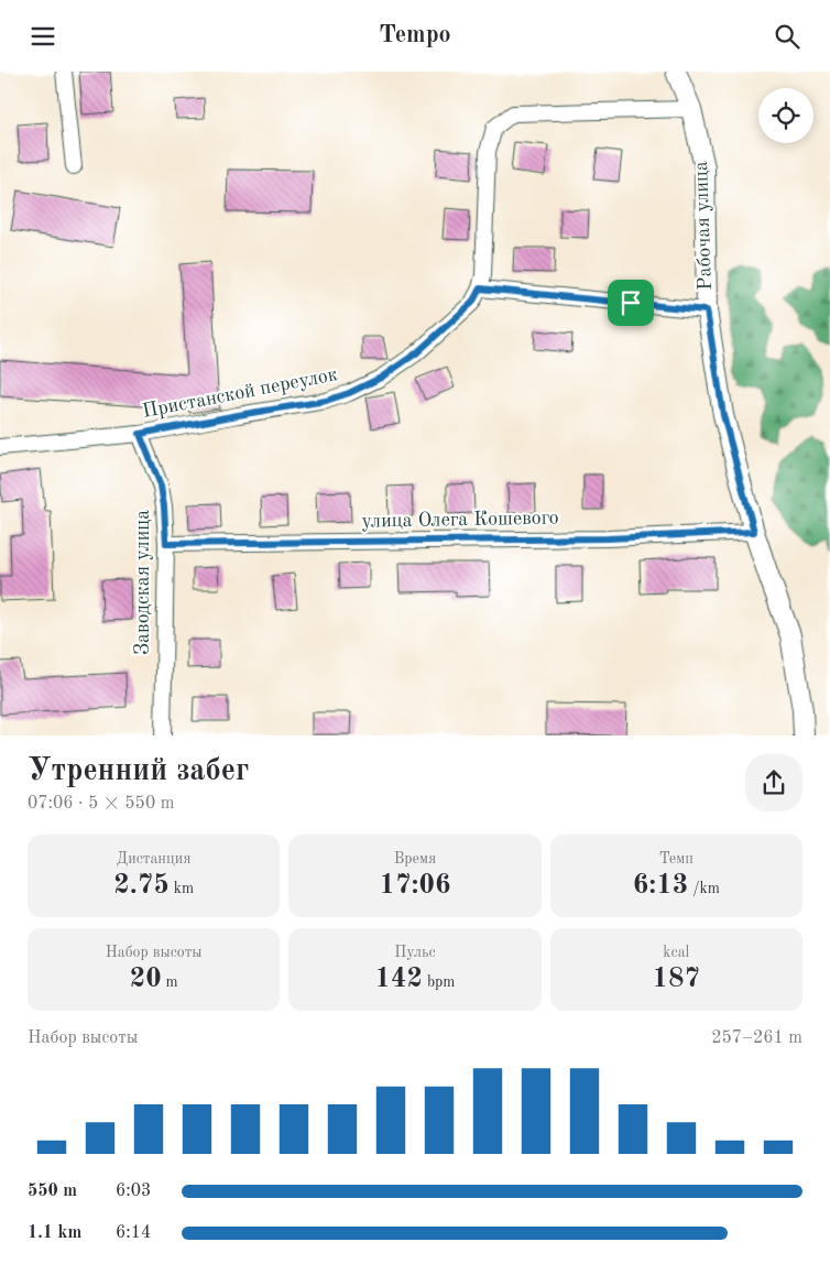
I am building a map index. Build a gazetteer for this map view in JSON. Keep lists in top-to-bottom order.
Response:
{
  "streets": {
    "street": [
      "Рабочая улица",
      "Пристанской переулок",
      "улица Олега Кошевого",
      "Заводская улица"
    ]
  },
  "crossings": [
    ["Рабочая улица", "Пристанской переулок"],
    ["Рабочая улица", "улица Олега Кошевого"],
    ["Пристанской переулок", "Заводская улица"],
    ["улица Олега Кошевого", "Заводская улица"]
  ],
  "page": {
    "header": "Tempo",
    "heading": ["Утренний забег", "07:06 · 5 × 550 m"],
    "stats": [
      ["Дистанция", "2.75 km"],
      ["Время", "17:06"],
      ["Темп", "6:13 /km"],
      ["Набор высоты", "20 m"],
      ["Пульс", "142 bpm"],
      ["kcal", "187"]
    ],
    "chart": ["Набор высоты", "257–261 m"],
    "list": [
      {
        "name": "550 m",
        "note": "6:03"
      },
      {
        "name": "1.1 km",
        "note": "6:14"
      }
    ]
  }
}
